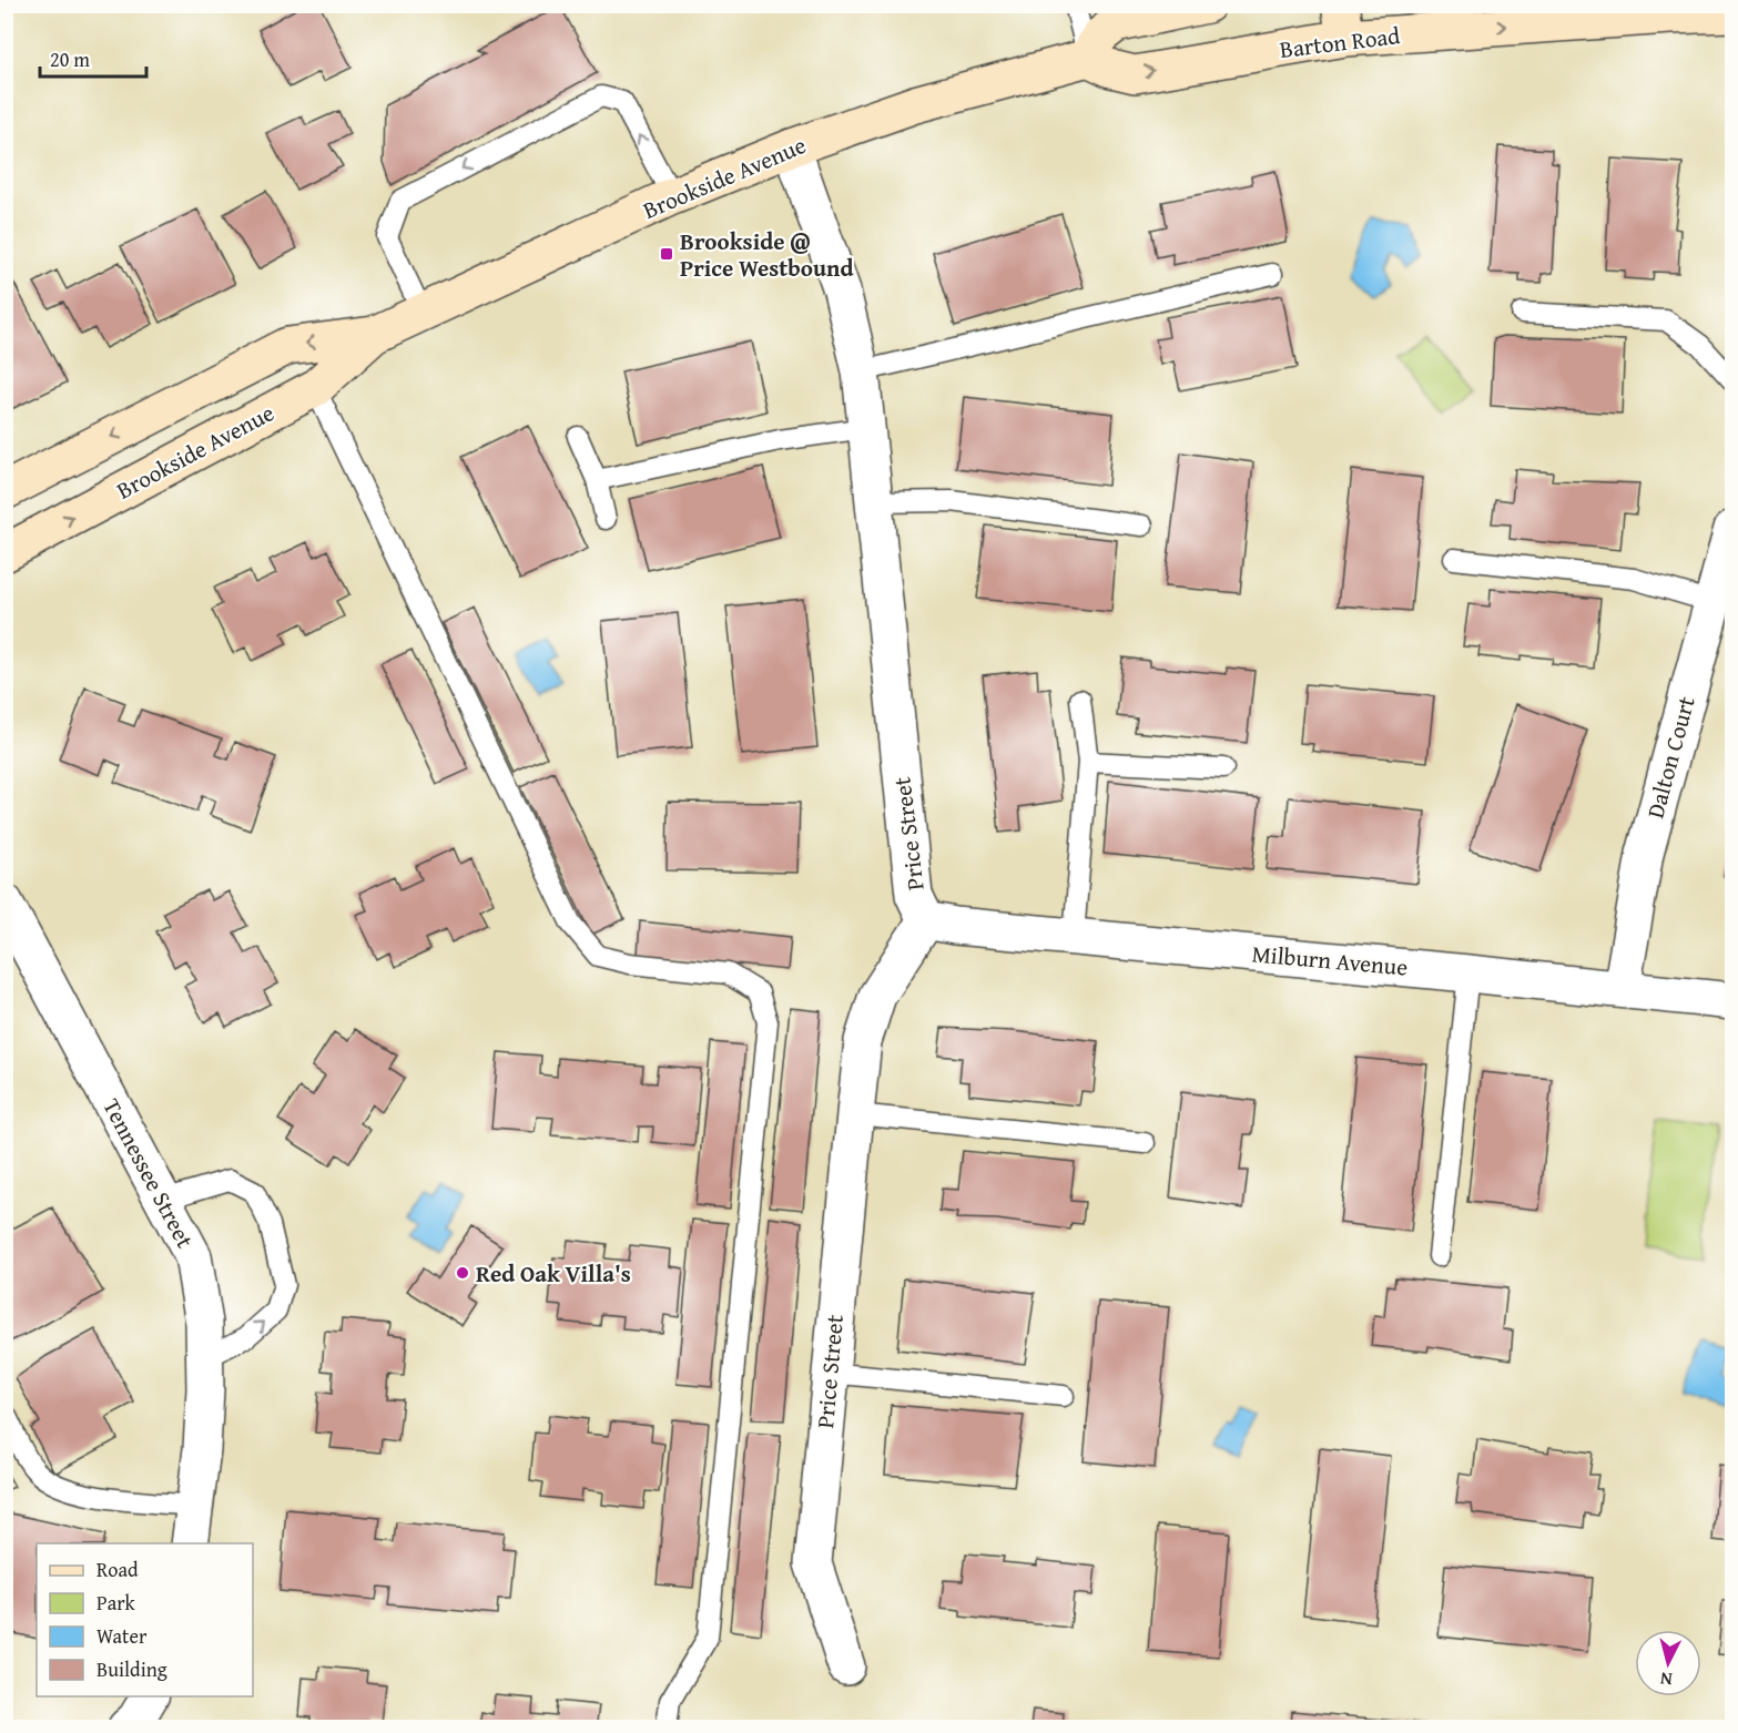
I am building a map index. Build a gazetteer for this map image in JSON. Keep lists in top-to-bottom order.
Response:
{
  "streets": {
    "main road": ["Barton Road", "Brookside Avenue"],
    "street": [
      "Dalton Court",
      "Price Street",
      "Milburn Avenue",
      "Tennessee Street"
    ]
  },
  "crossings": [
    ["Barton Road", "Brookside Avenue"],
    ["Brookside Avenue", "Price Street"],
    ["Dalton Court", "Milburn Avenue"],
    ["Price Street", "Milburn Avenue"]
  ],
  "one_way": ["Barton Road"],
  "places": {
    "transit": ["Brookside @ Price Westbound"],
    "other": ["Red Oak Villa's"]
  },
  "legend": [
    "Road",
    "Park",
    "Water",
    "Building"
  ],
  "scale_bar": "20 m",
  "north": "bottom"
}
